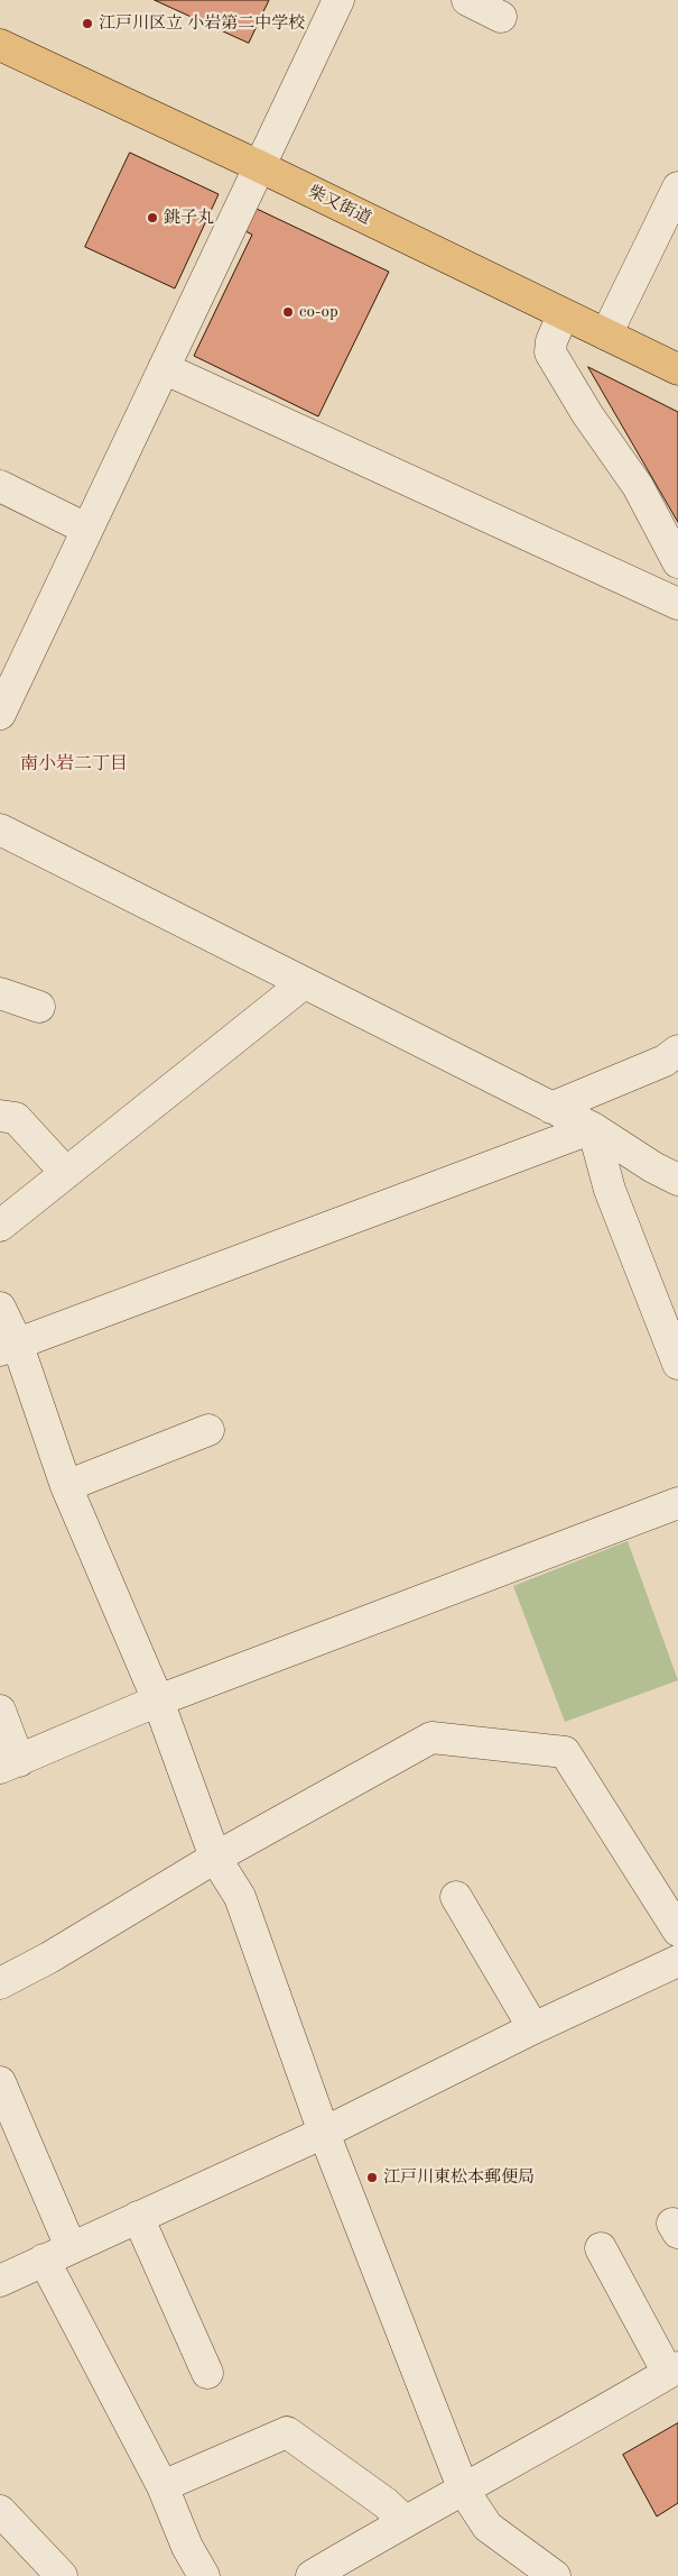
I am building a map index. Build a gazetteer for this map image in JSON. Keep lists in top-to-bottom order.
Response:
{
  "streets": {
    "main road": ["柴又街道"]
  },
  "districts": ["南小岩二丁目"],
  "places": [
    "江戸川区立 小岩第二中学校",
    "銚子丸",
    "co-op",
    "江戸川東松本郵便局"
  ]
}
